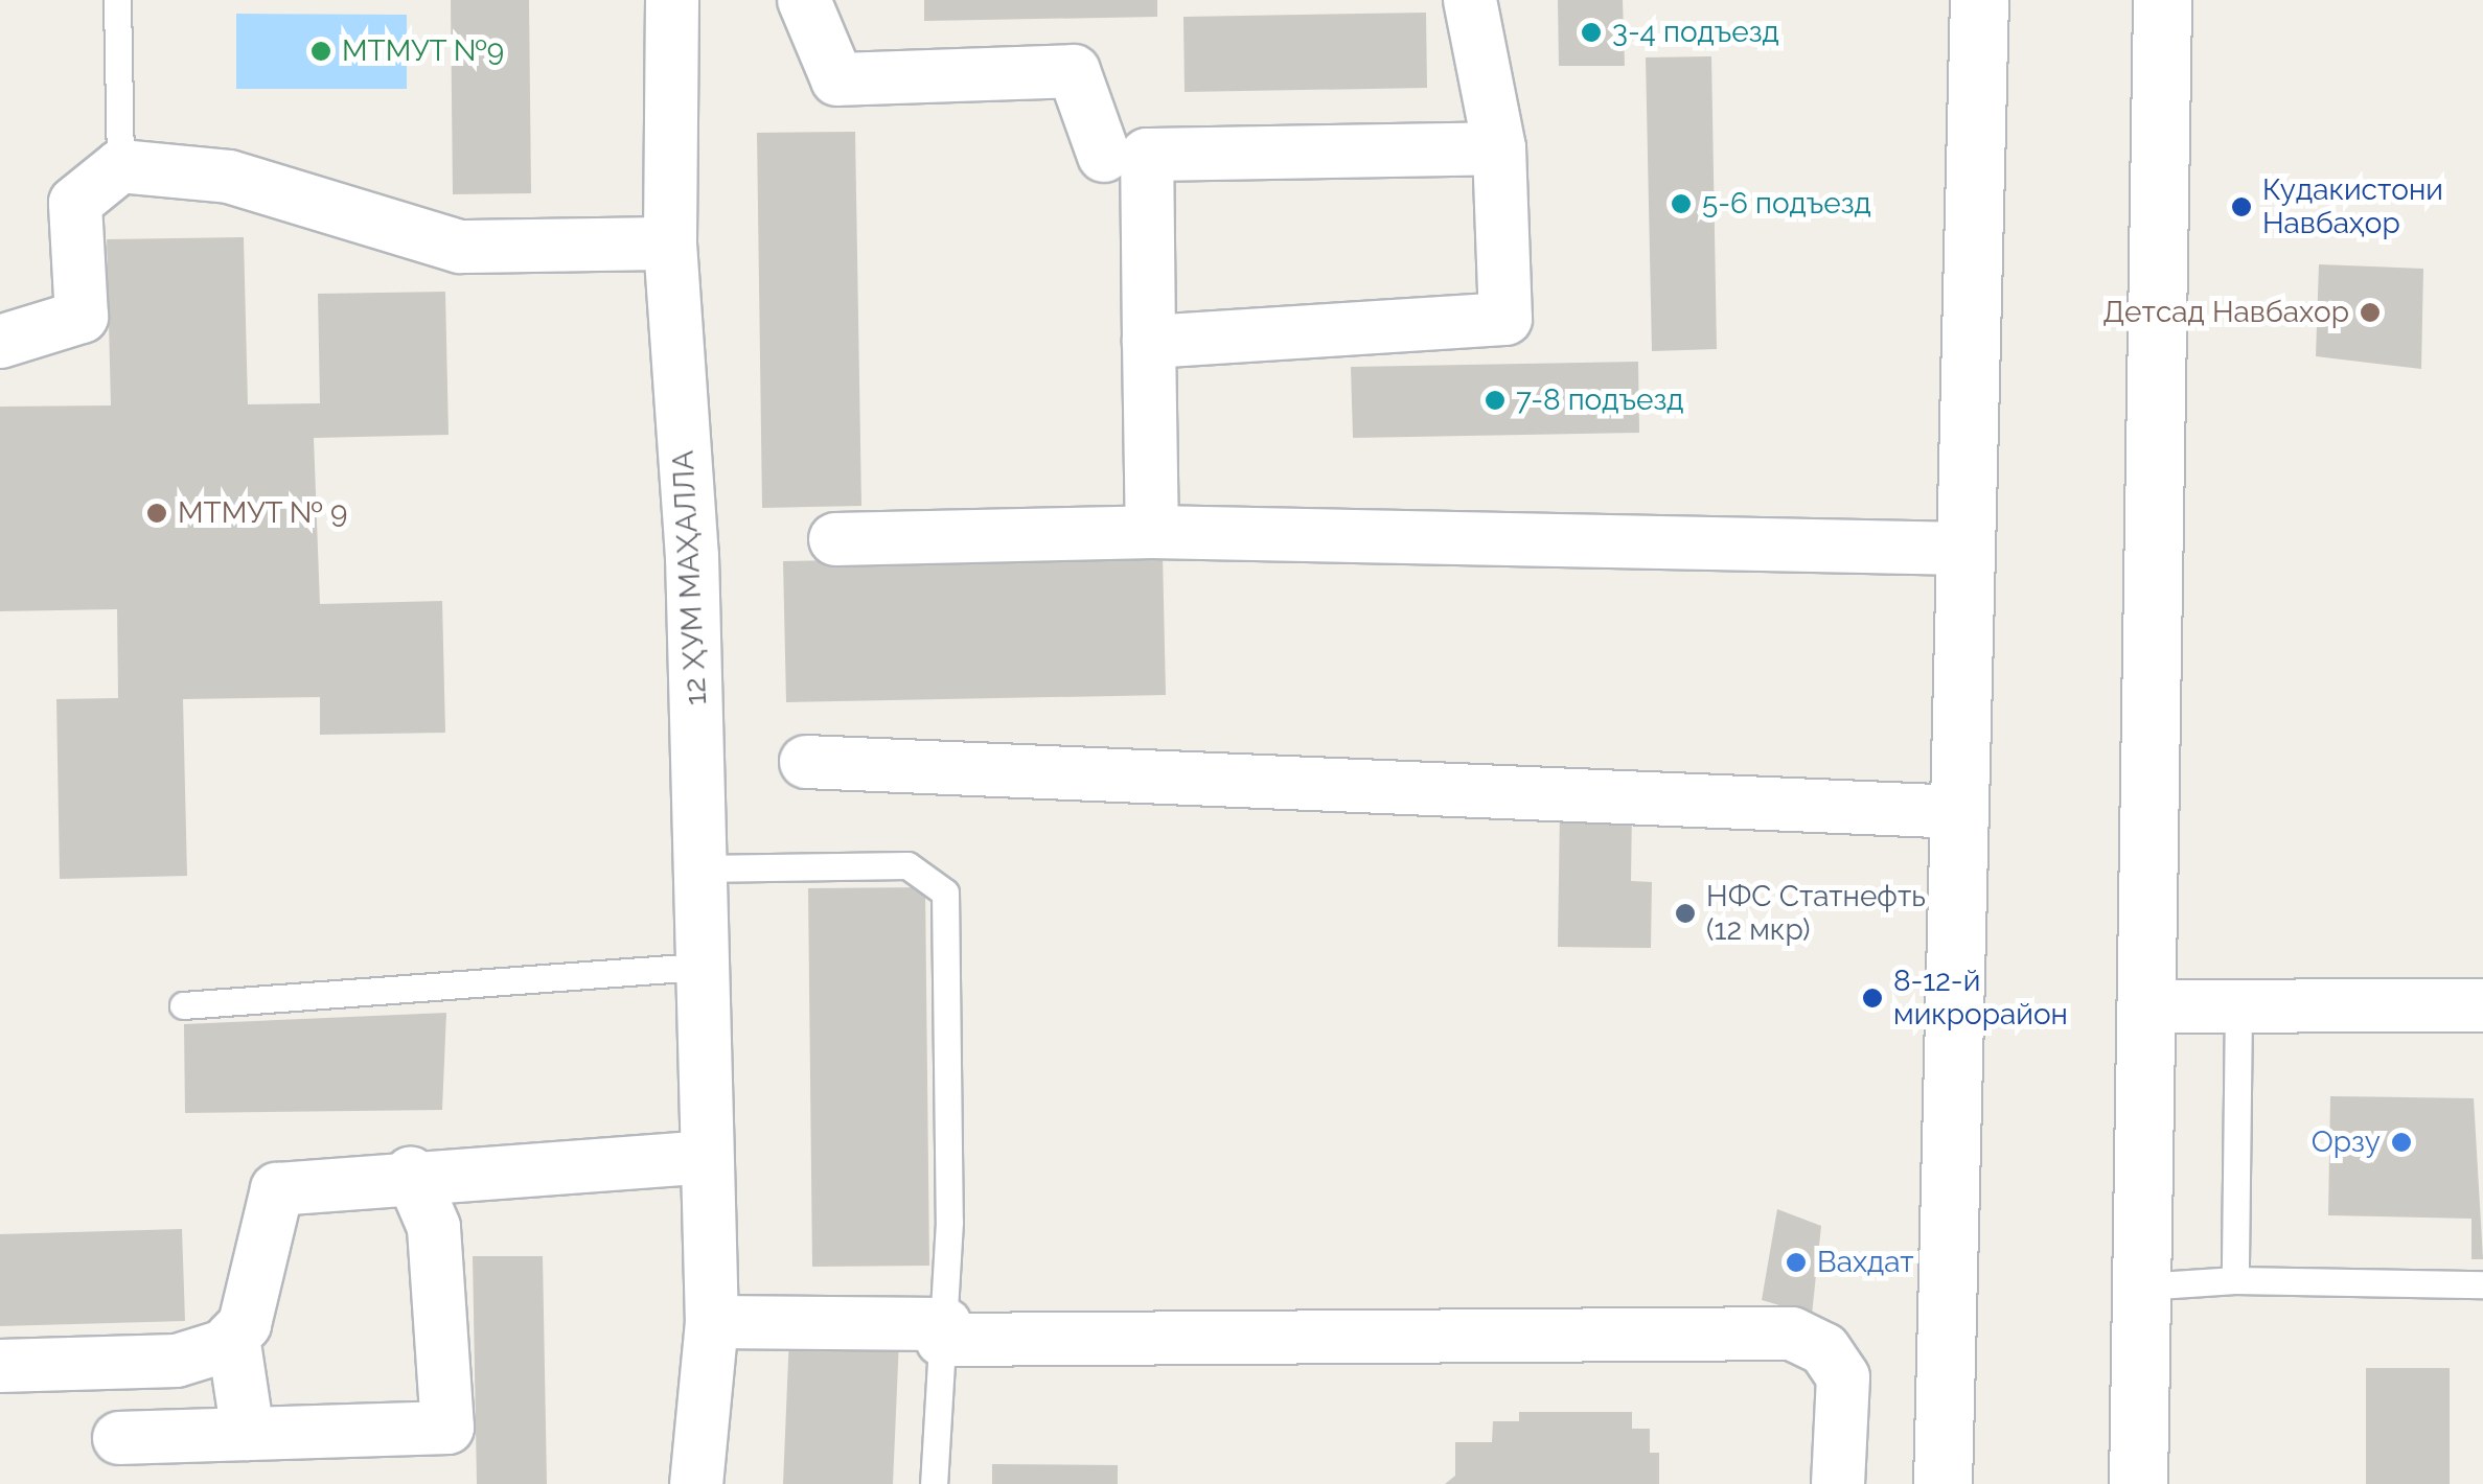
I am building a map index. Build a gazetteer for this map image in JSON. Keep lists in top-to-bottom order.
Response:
{
  "streets": {
    "street": ["12 ҲУМ МАҲАЛЛА"]
  },
  "places": [
    "3-4 подъезд",
    "МТМУТ №9",
    "5-6 подъезд",
    "Кудакистони Навбаҳор",
    "Детсад Навбахор",
    "7-8 подъезд",
    "МТМУТ № 9",
    "НФС Статнефть (12 мкр)",
    "8-12-й микрорайон",
    "Орзу",
    "Вахдат"
  ]
}
